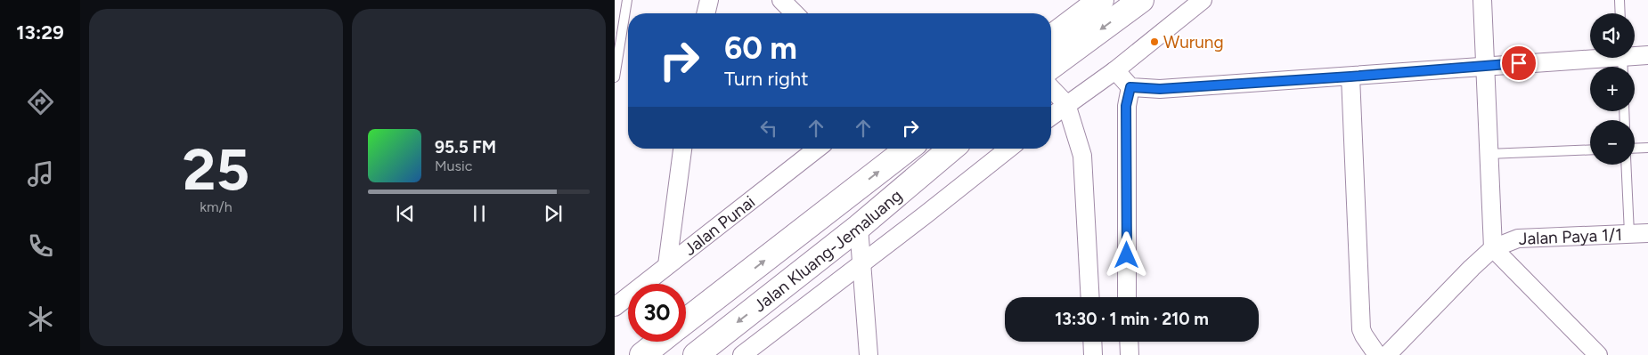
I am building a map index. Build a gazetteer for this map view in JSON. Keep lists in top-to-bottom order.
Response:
{
  "streets": {
    "highway": ["Jalan Kluang-Jemaluang"],
    "street": ["Jalan Punai", "Jalan Paya 1/1"]
  },
  "places": ["Wurung"],
  "page": {
    "tabs": "13:29",
    "tile": ["25", "km/h"],
    "map_buttons": ["+", "−"],
    "turn": ["60 m", "Turn right"],
    "song": ["95.5 FM", "Music"],
    "limit": "30",
    "trip": "13:30 · 1 min · 210 m"
  }
}
